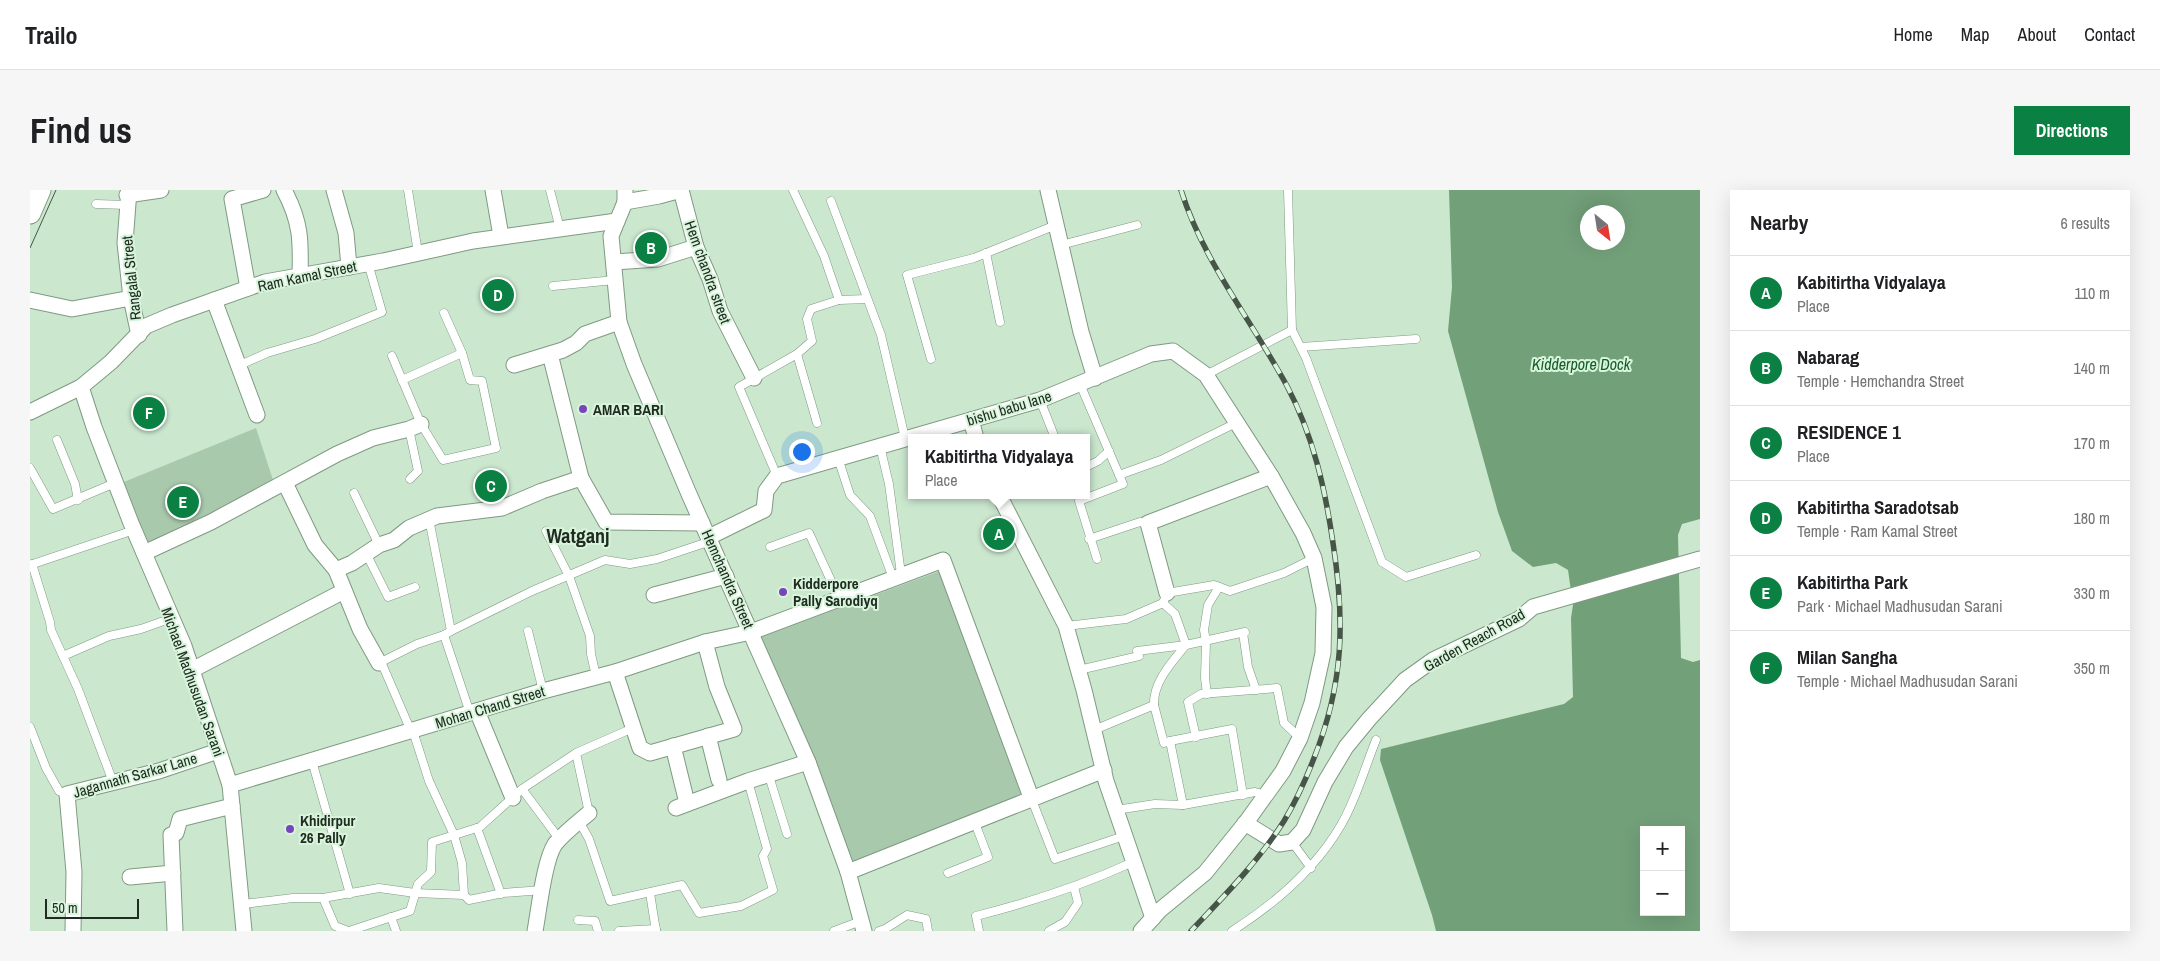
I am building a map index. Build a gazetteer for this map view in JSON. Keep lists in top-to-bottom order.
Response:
{
  "streets": {
    "street": [
      "Hem chandra street",
      "Ram Kamal Street",
      "Rangalal Street",
      "bishu babu lane",
      "Hemchandra Street",
      "Garden Reach Road",
      "Michael Madhusudan Sarani",
      "Mohan Chand Street",
      "Jagannath Sarkar Lane"
    ]
  },
  "crossings": [
    ["Ram Kamal Street", "Rangalal Street"],
    ["Ram Kamal Street", "Hemchandra Street"],
    ["Ram Kamal Street", "Michael Madhusudan Sarani"],
    ["Hemchandra Street", "Mohan Chand Street"],
    ["Michael Madhusudan Sarani", "Mohan Chand Street"],
    ["Michael Madhusudan Sarani", "Jagannath Sarkar Lane"]
  ],
  "districts": ["Watganj"],
  "water": ["Kidderpore Dock"],
  "places": ["AMAR BARI", "Kidderpore Pally Sarodiyq", "Khidirpur 26 Pally"],
  "scale_bar": "50 m",
  "north": "bottom right",
  "page": {
    "header": "Trailo",
    "nav": [
      "Home",
      "Map",
      "About",
      "Contact"
    ],
    "buttons": "Directions",
    "title": "Find us",
    "heading": ["Nearby", "6 results"],
    "pins": [
      "B",
      "D",
      "F",
      "C",
      "E",
      "A"
    ],
    "list": [
      {
        "mark": "A",
        "name": "Kabitirtha Vidyalaya",
        "note": "Place",
        "value": "110 m"
      },
      {
        "mark": "B",
        "name": "Nabarag",
        "note": "Temple · Hemchandra Street",
        "value": "140 m"
      },
      {
        "mark": "C",
        "name": "RESIDENCE 1",
        "note": "Place",
        "value": "170 m"
      },
      {
        "mark": "D",
        "name": "Kabitirtha Saradotsab",
        "note": "Temple · Ram Kamal Street",
        "value": "180 m"
      },
      {
        "mark": "E",
        "name": "Kabitirtha Park",
        "note": "Park · Michael Madhusudan Sarani",
        "value": "330 m"
      },
      {
        "mark": "F",
        "name": "Milan Sangha",
        "note": "Temple · Michael Madhusudan Sarani",
        "value": "350 m"
      }
    ],
    "popup": ["Kabitirtha Vidyalaya", "Place"],
    "map_buttons": ["+", "−"],
    "scale": "50 m"
  }
}
